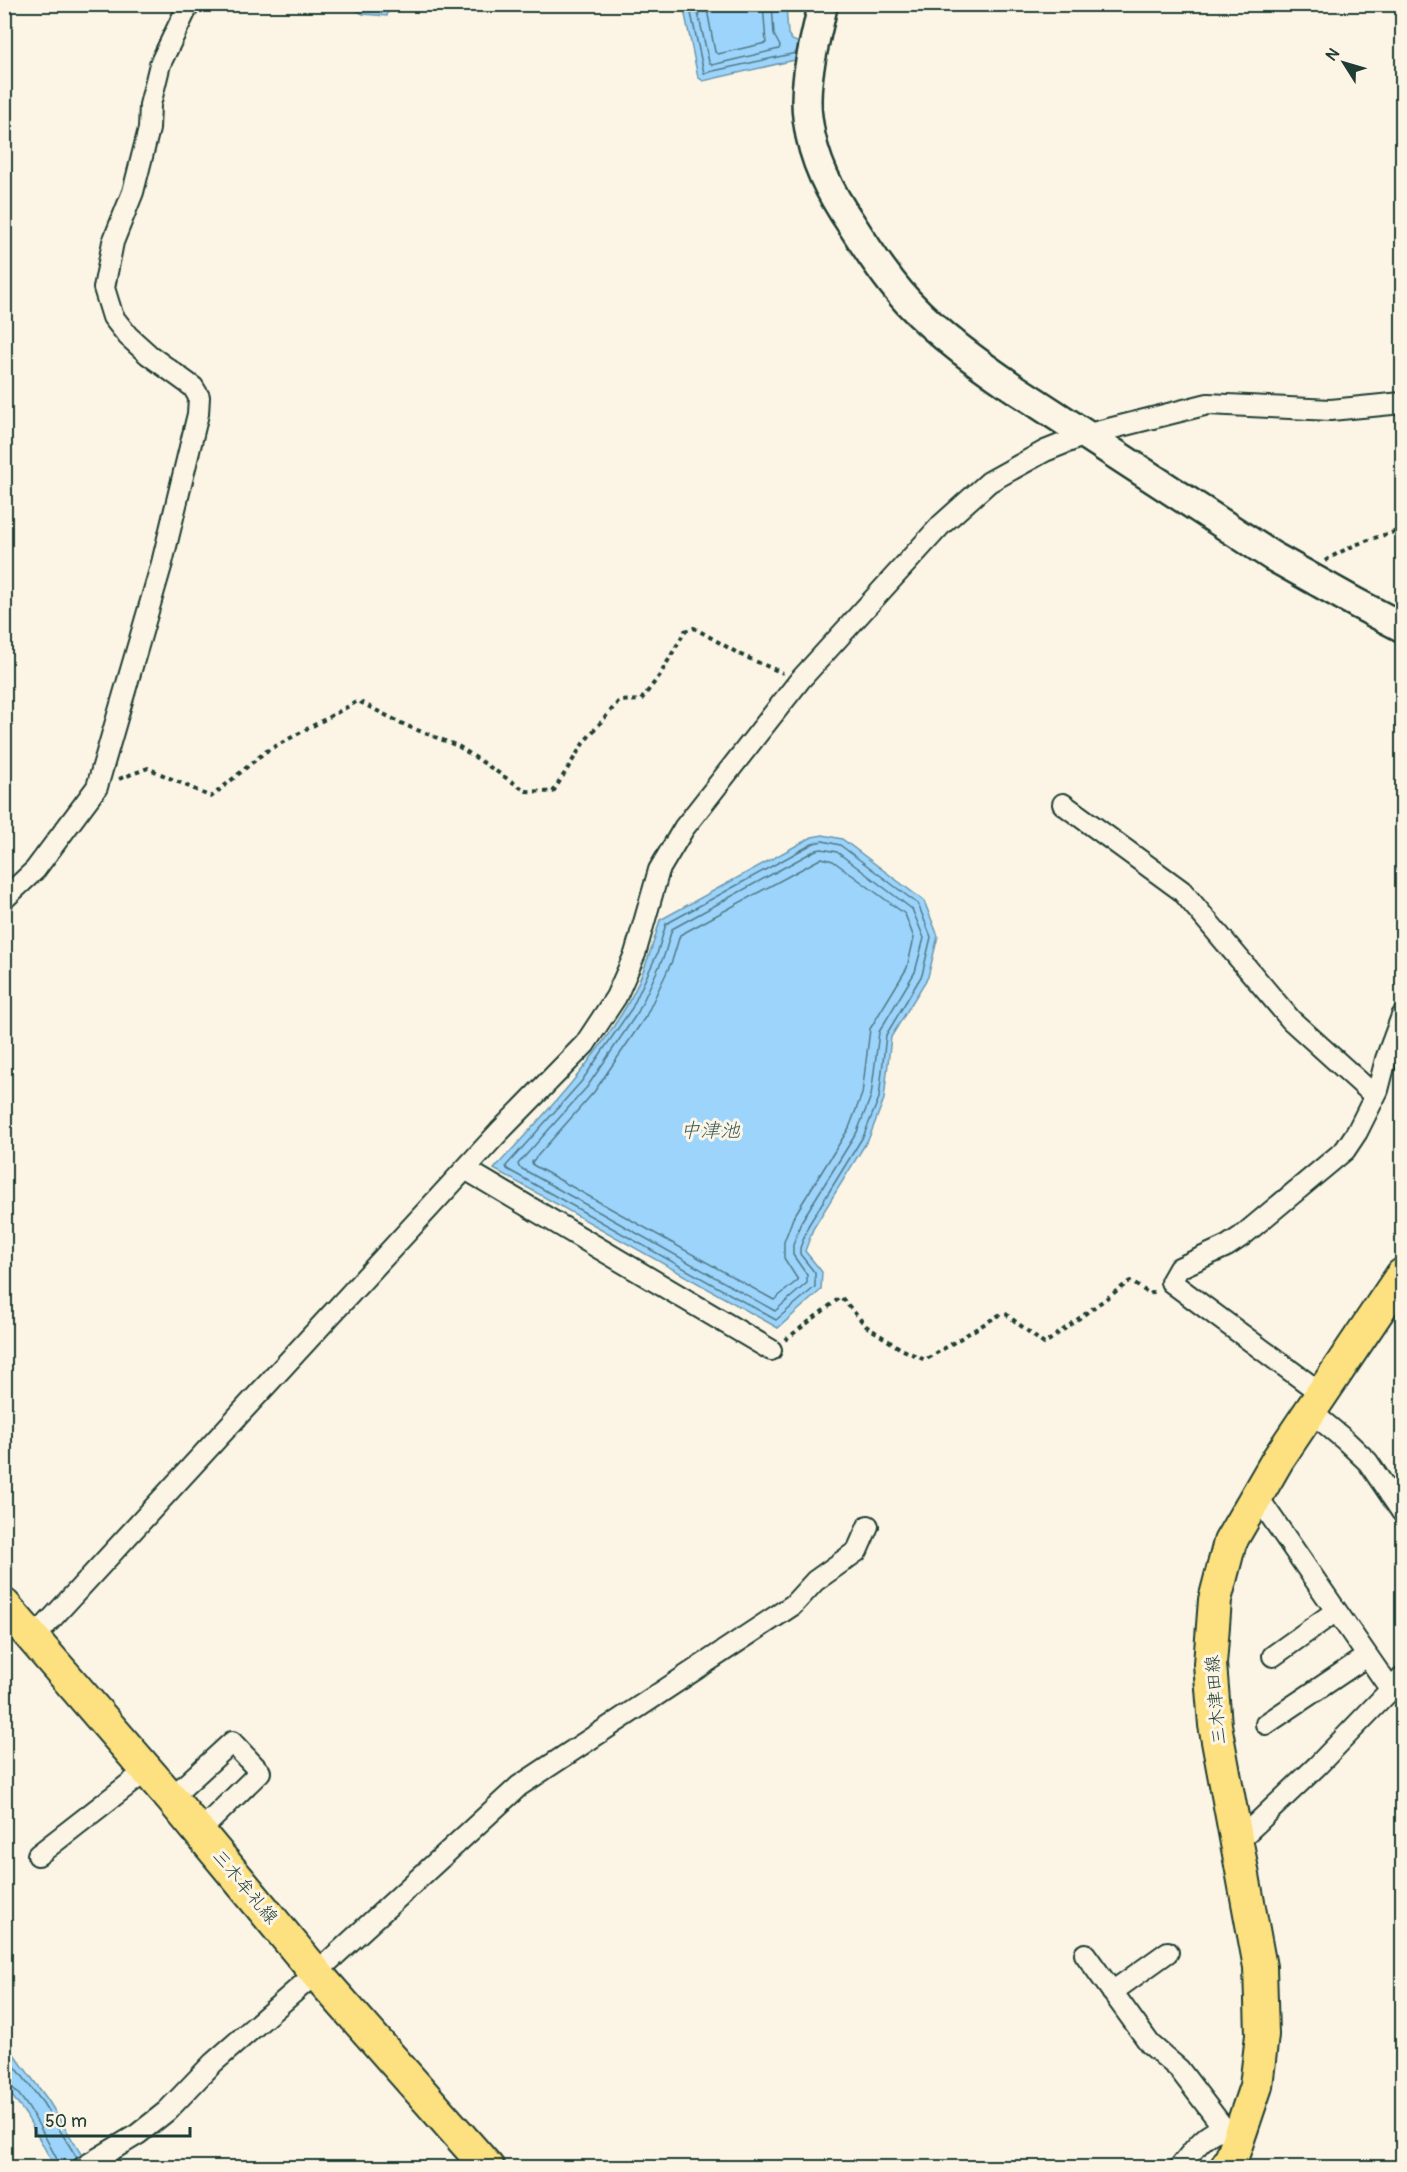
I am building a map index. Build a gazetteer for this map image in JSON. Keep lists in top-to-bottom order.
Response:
{
  "streets": {
    "main road": ["三木津田線", "三木牟礼線"]
  },
  "water": ["中津池"],
  "scale_bar": "50 m",
  "north": "top left"
}
